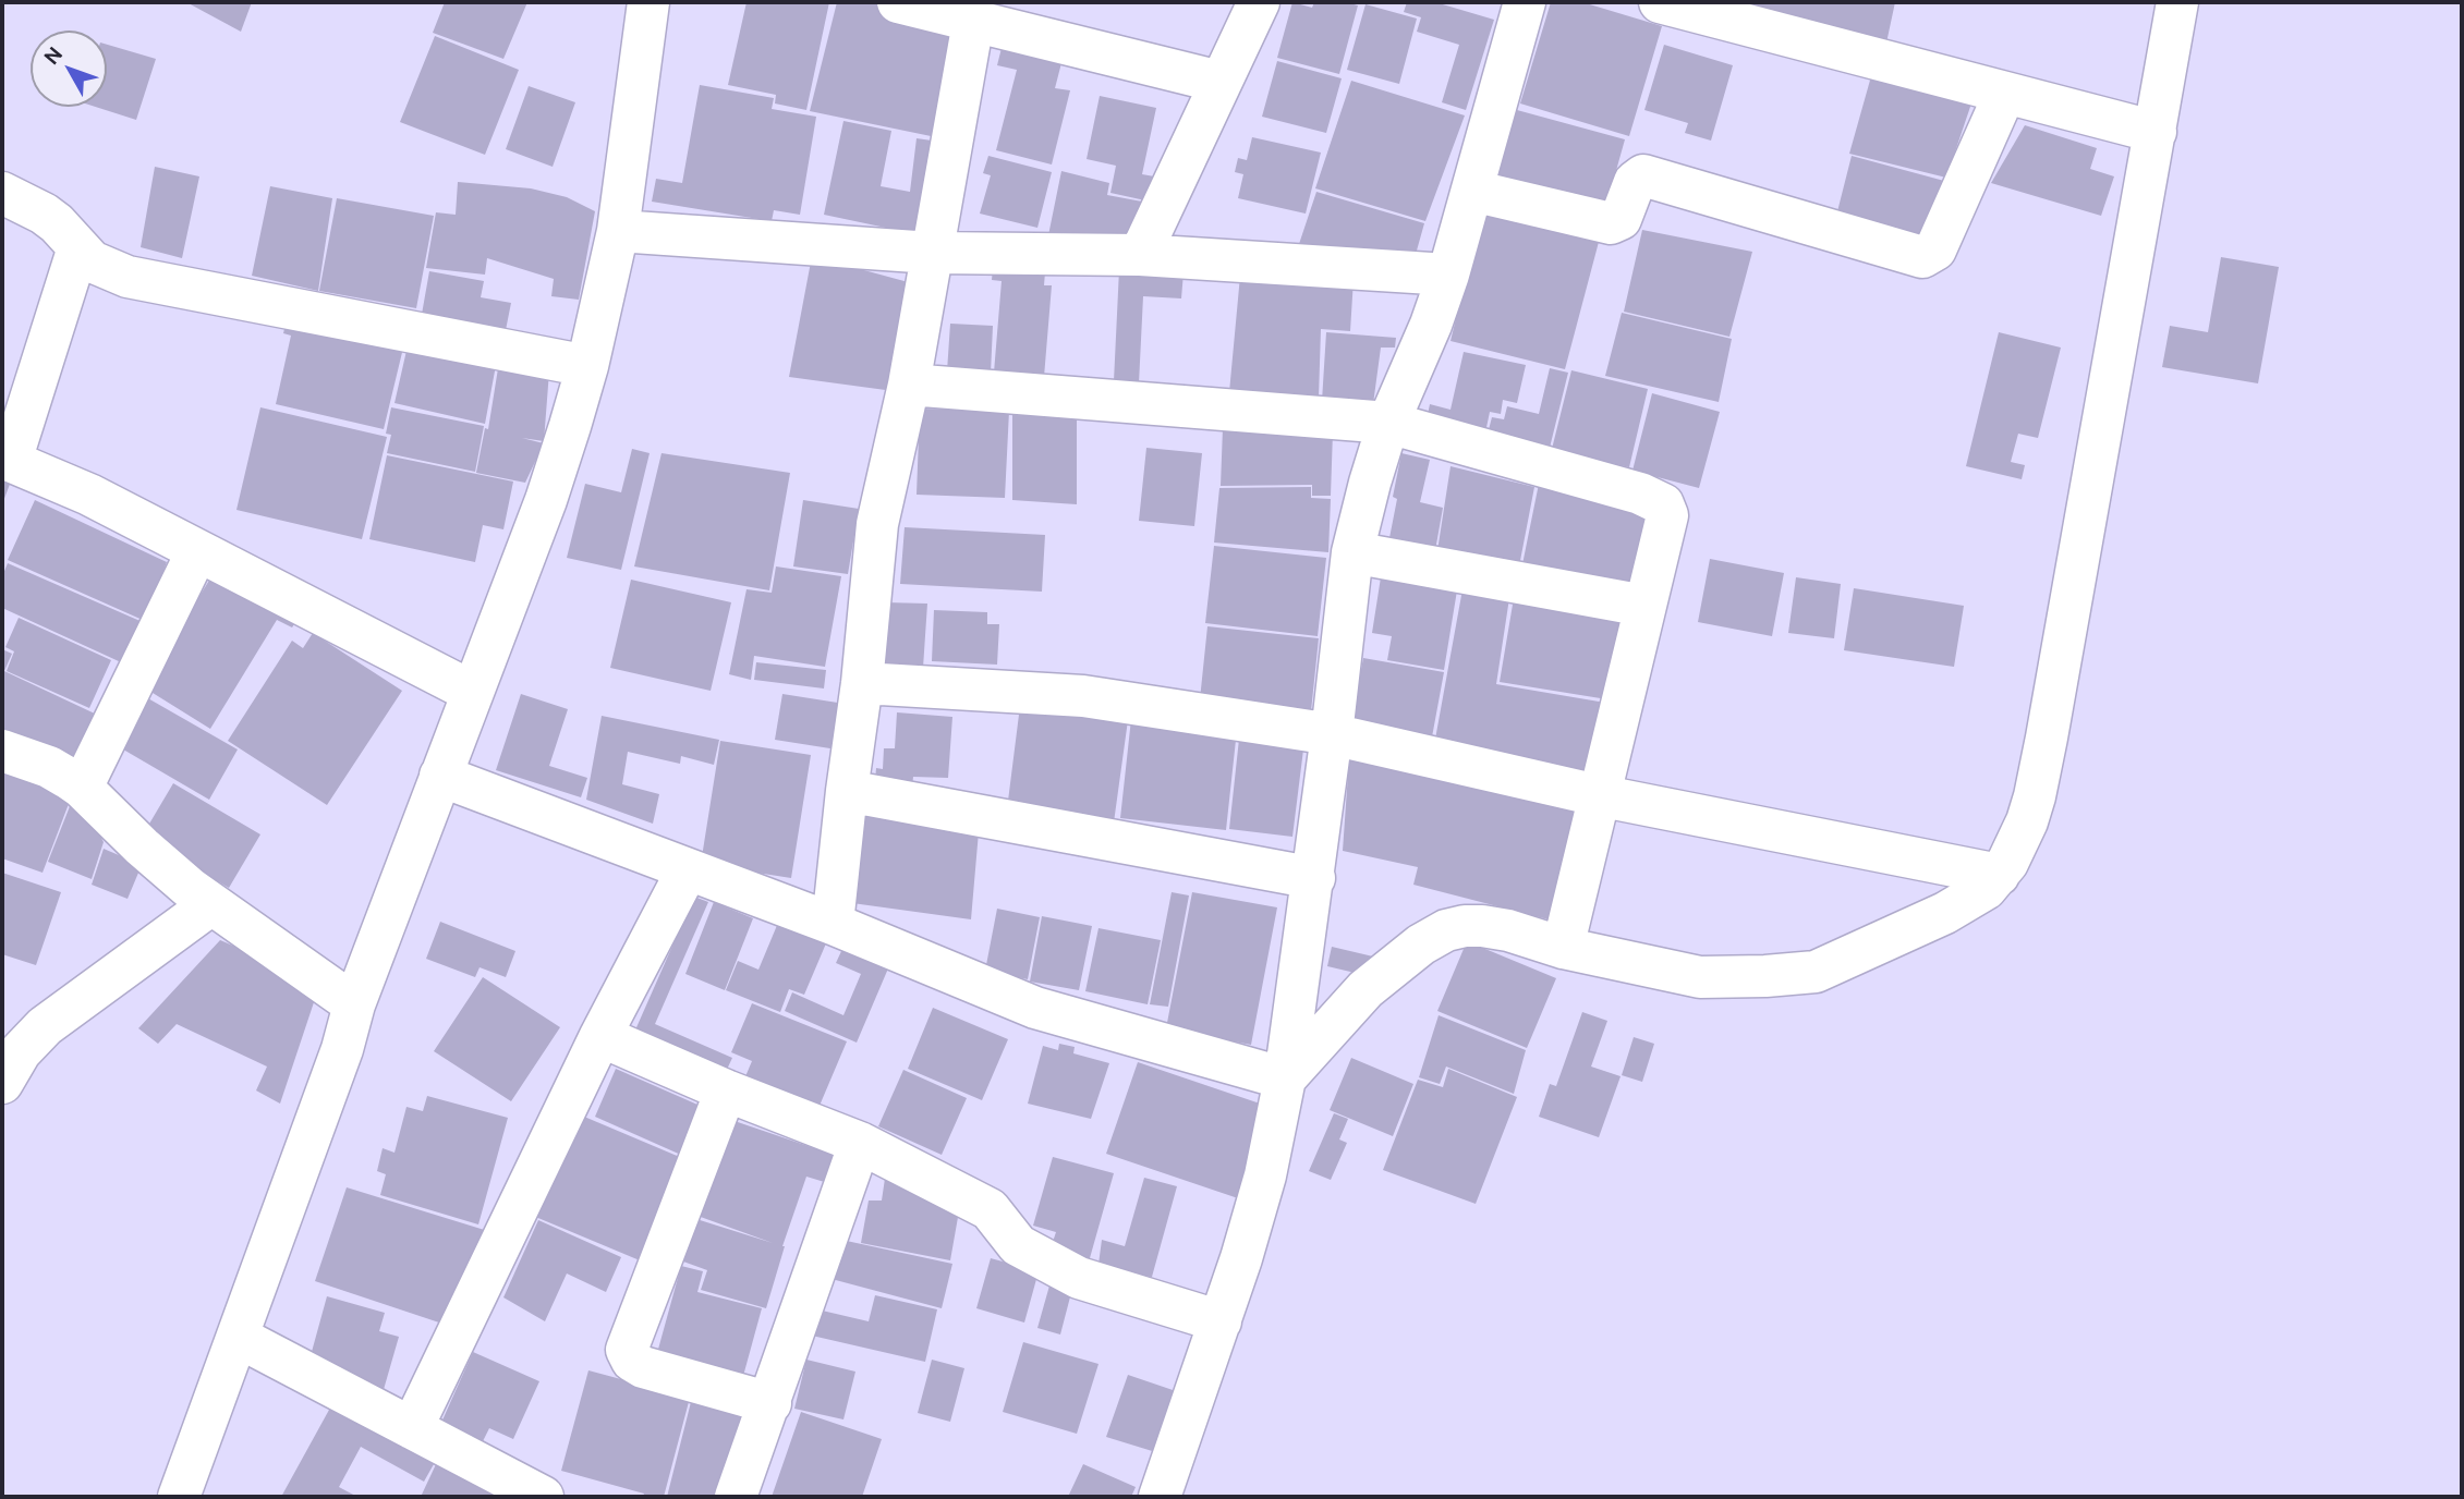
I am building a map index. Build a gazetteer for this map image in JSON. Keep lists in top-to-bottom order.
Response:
{
  "north": "top left"
}
